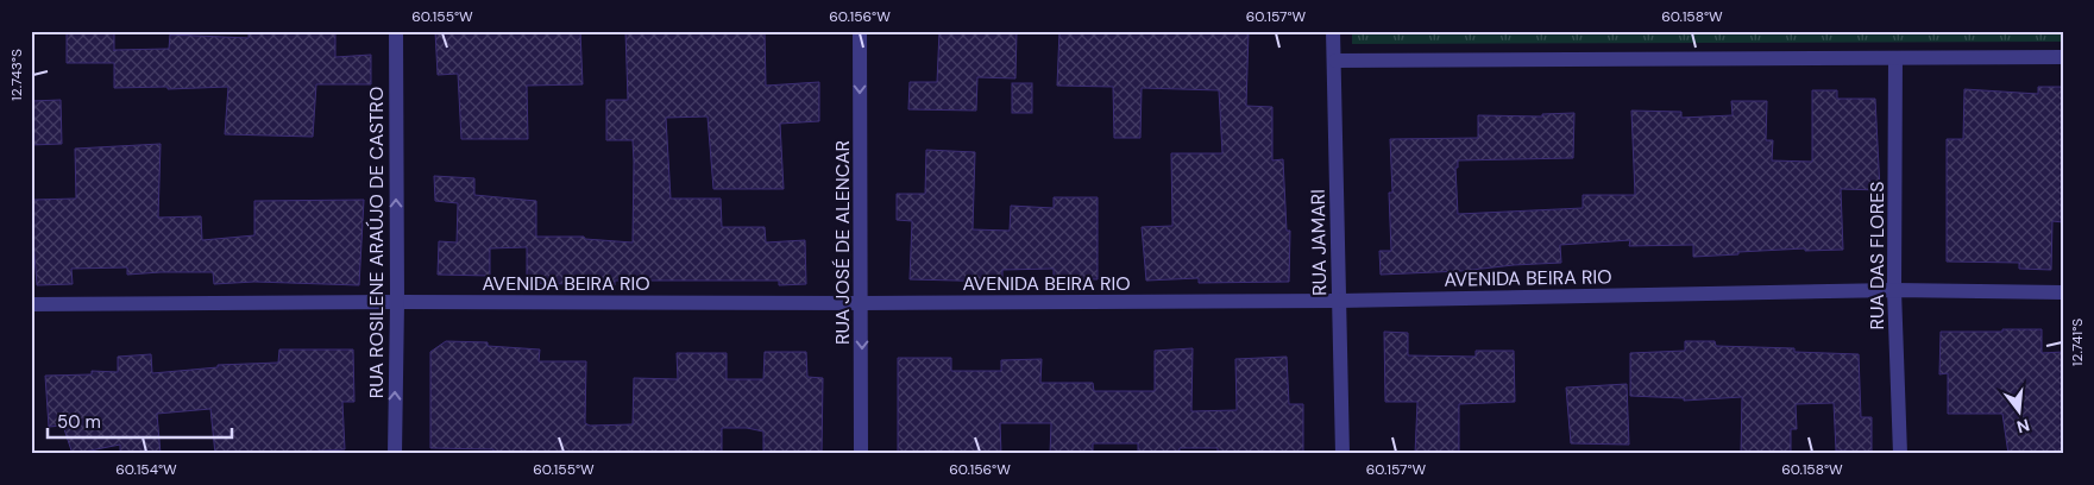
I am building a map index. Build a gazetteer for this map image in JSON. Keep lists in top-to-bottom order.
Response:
{
  "streets": {
    "street": [
      "RUA ROSILENE ARAÚJO DE CASTRO",
      "RUA JOSÉ DE ALENCAR",
      "RUA JAMARI",
      "RUA DAS FLORES",
      "AVENIDA BEIRA RIO"
    ]
  },
  "crossings": [
    ["RUA ROSILENE ARAÚJO DE CASTRO", "AVENIDA BEIRA RIO"],
    ["RUA JOSÉ DE ALENCAR", "AVENIDA BEIRA RIO"],
    ["RUA JAMARI", "AVENIDA BEIRA RIO"],
    ["RUA DAS FLORES", "AVENIDA BEIRA RIO"]
  ],
  "one_way": ["RUA ROSILENE ARAÚJO DE CASTRO", "RUA JOSÉ DE ALENCAR"],
  "scale_bar": "50 m",
  "north": "bottom",
  "coordinates": [
    "60.155°W",
    "60.156°W",
    "60.157°W",
    "60.158°W",
    "12.743°S",
    "12.741°S",
    "60.154°W"
  ]
}
